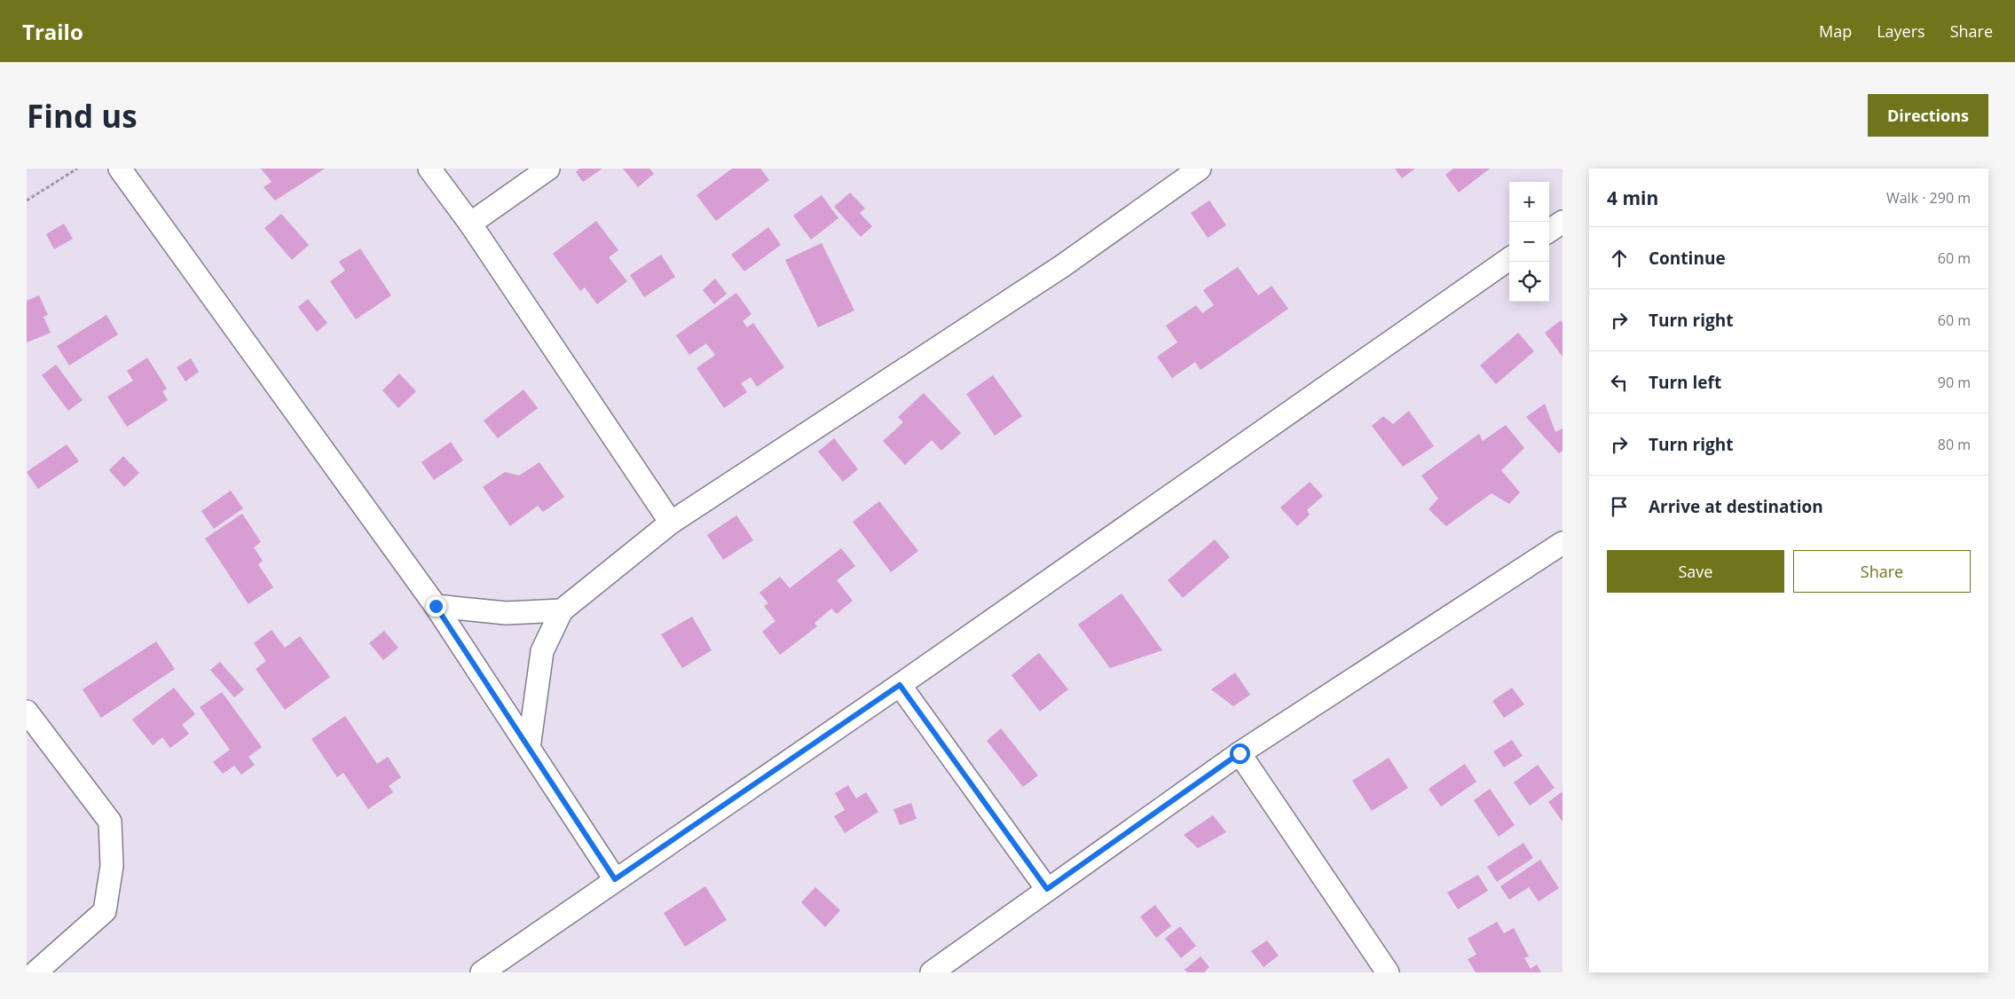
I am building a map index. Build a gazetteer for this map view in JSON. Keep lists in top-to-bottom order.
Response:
{
  "page": {
    "header": "Trailo",
    "nav": ["Map", "Layers", "Share"],
    "buttons": [
      "Directions",
      ["Save", "Share"]
    ],
    "title": "Find us",
    "heading": ["4 min", "Walk · 290 m"],
    "map_buttons": ["+", "−"],
    "list": [
      ["Continue", "60 m"],
      ["Turn right", "60 m"],
      ["Turn left", "90 m"],
      ["Turn right", "80 m"],
      "Arrive at destination"
    ]
  }
}
